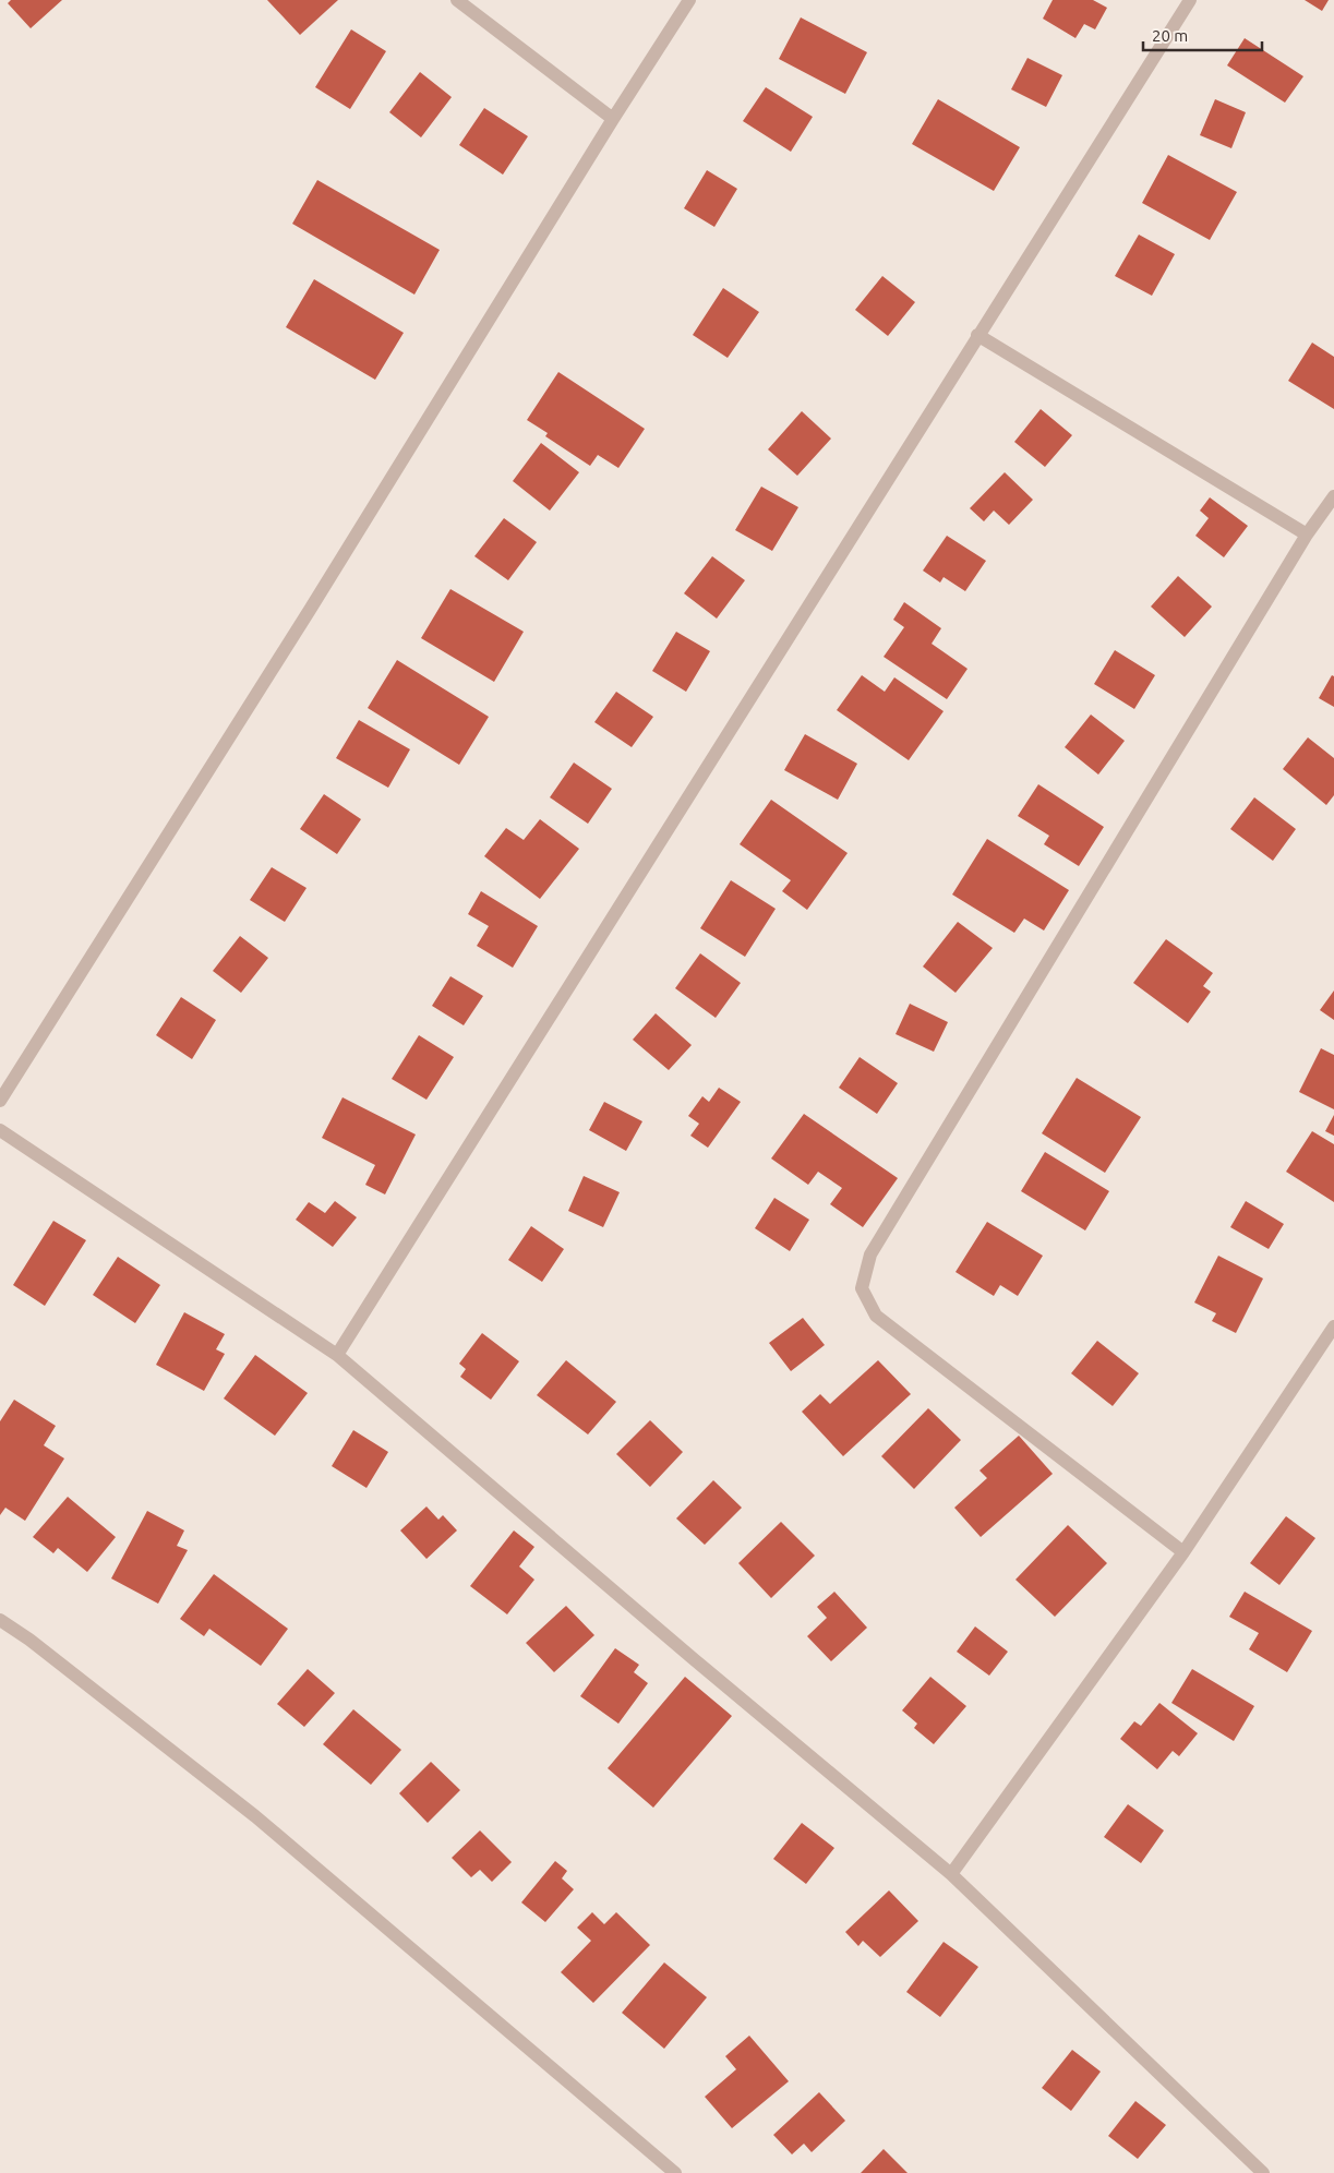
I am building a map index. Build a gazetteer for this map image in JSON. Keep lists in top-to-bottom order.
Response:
{
  "scale_bar": "20 m"
}
